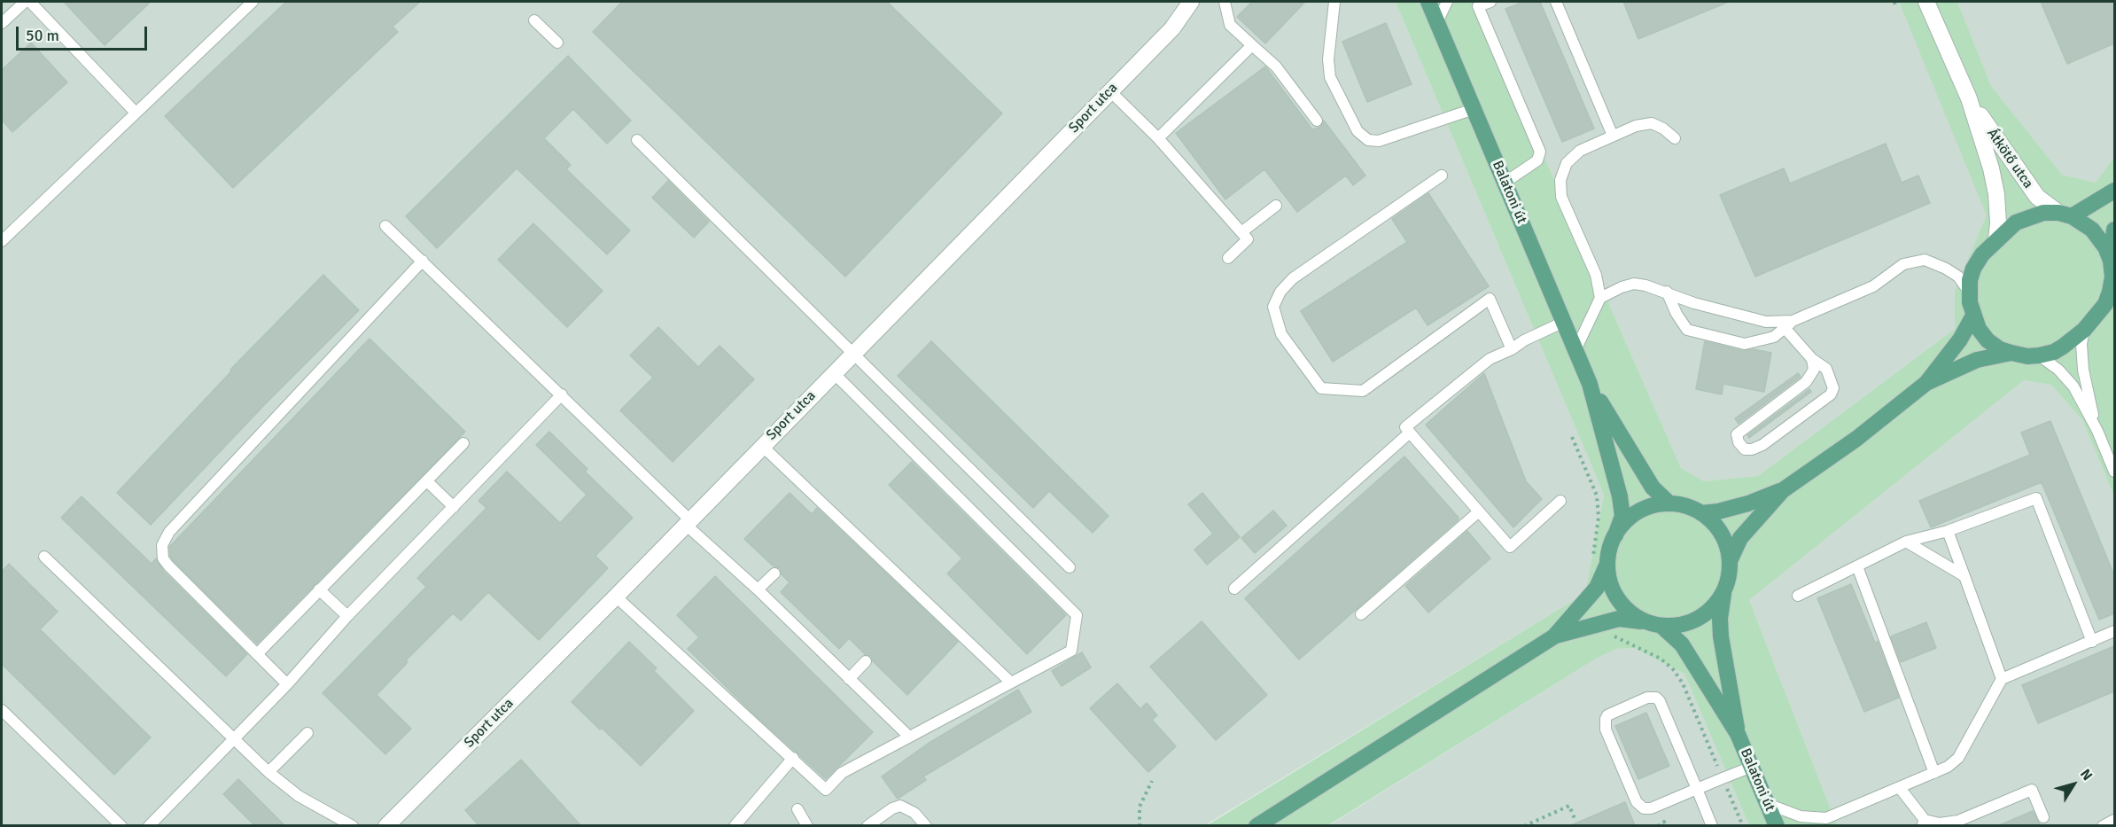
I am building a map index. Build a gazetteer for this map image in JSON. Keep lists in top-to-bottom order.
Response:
{
  "streets": {
    "main road": ["Balatoni út"],
    "street": ["Sport utca", "Átkötő utca"]
  },
  "scale_bar": "50 m",
  "north": "top right"
}
